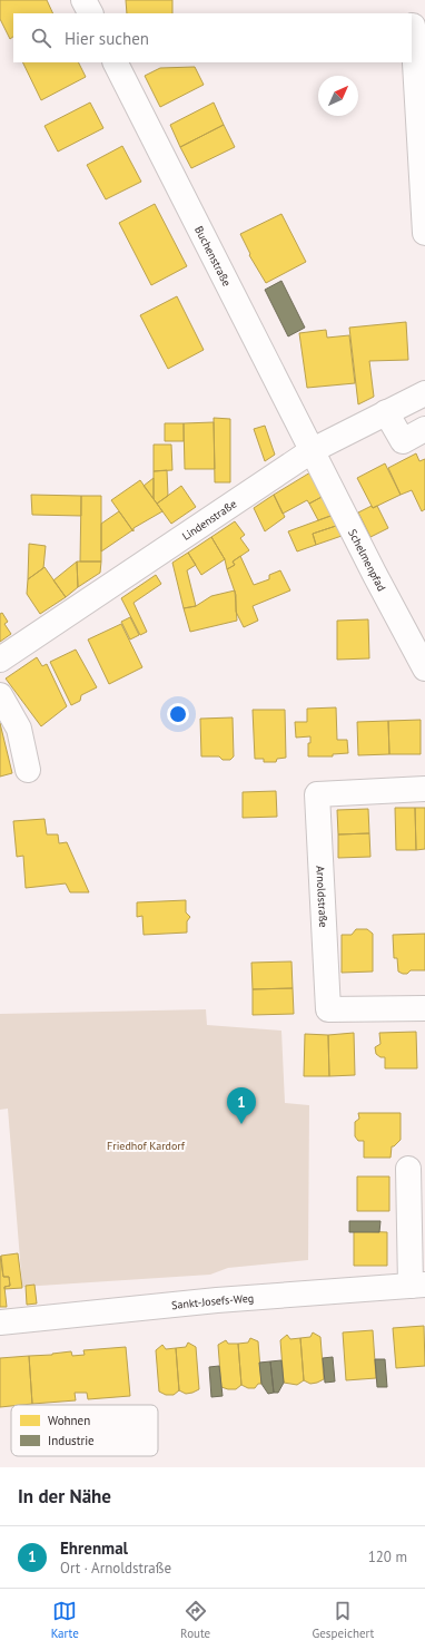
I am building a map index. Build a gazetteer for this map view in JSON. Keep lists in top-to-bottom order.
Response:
{
  "streets": {
    "street": [
      "Buchenstraße",
      "Lindenstraße",
      "Schelmenpfad",
      "Arnoldstraße",
      "Sankt-Josefs-Weg"
    ]
  },
  "crossings": [
    ["Buchenstraße", "Lindenstraße"],
    ["Buchenstraße", "Schelmenpfad"],
    ["Lindenstraße", "Schelmenpfad"]
  ],
  "parks": ["Friedhof Kardorf"],
  "legend": ["Wohnen", "Industrie"],
  "north": "top right",
  "page": {
    "search": "Hier suchen",
    "pins": "1",
    "heading": "In der Nähe",
    "list": [
      {
        "mark": "1",
        "name": "Ehrenmal",
        "note": "Ort · Arnoldstraße",
        "value": "120 m"
      }
    ],
    "nav": ["Karte", "Route", "Gespeichert"]
  }
}
